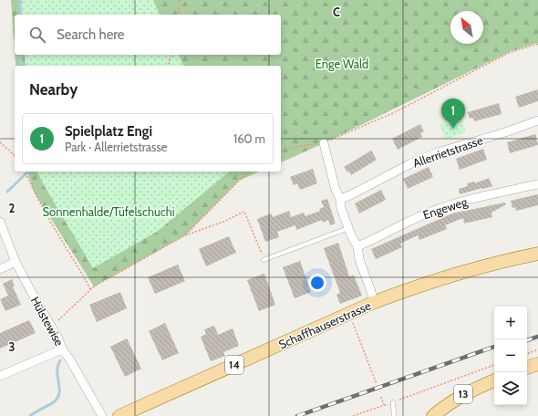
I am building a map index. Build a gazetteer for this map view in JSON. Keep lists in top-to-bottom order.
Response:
{
  "streets": {
    "main road": ["Schaffhauserstrasse", "14", "13"],
    "street": ["Allerrietstrasse", "Engeweg", "Hülstewise"]
  },
  "parks": ["Enge Wald", "Sonnenhalde/Tüfelschuchi"],
  "north": "top left",
  "page": {
    "search": "Search here",
    "heading": "Nearby",
    "pins": "1",
    "list": [
      {
        "mark": "1",
        "name": "Spielplatz Engi",
        "note": "Park · Allerrietstrasse",
        "value": "160 m"
      }
    ],
    "map_buttons": ["+", "−"]
  },
  "grid": {
    "columns": ["C"],
    "rows": ["2", "3"]
  }
}
